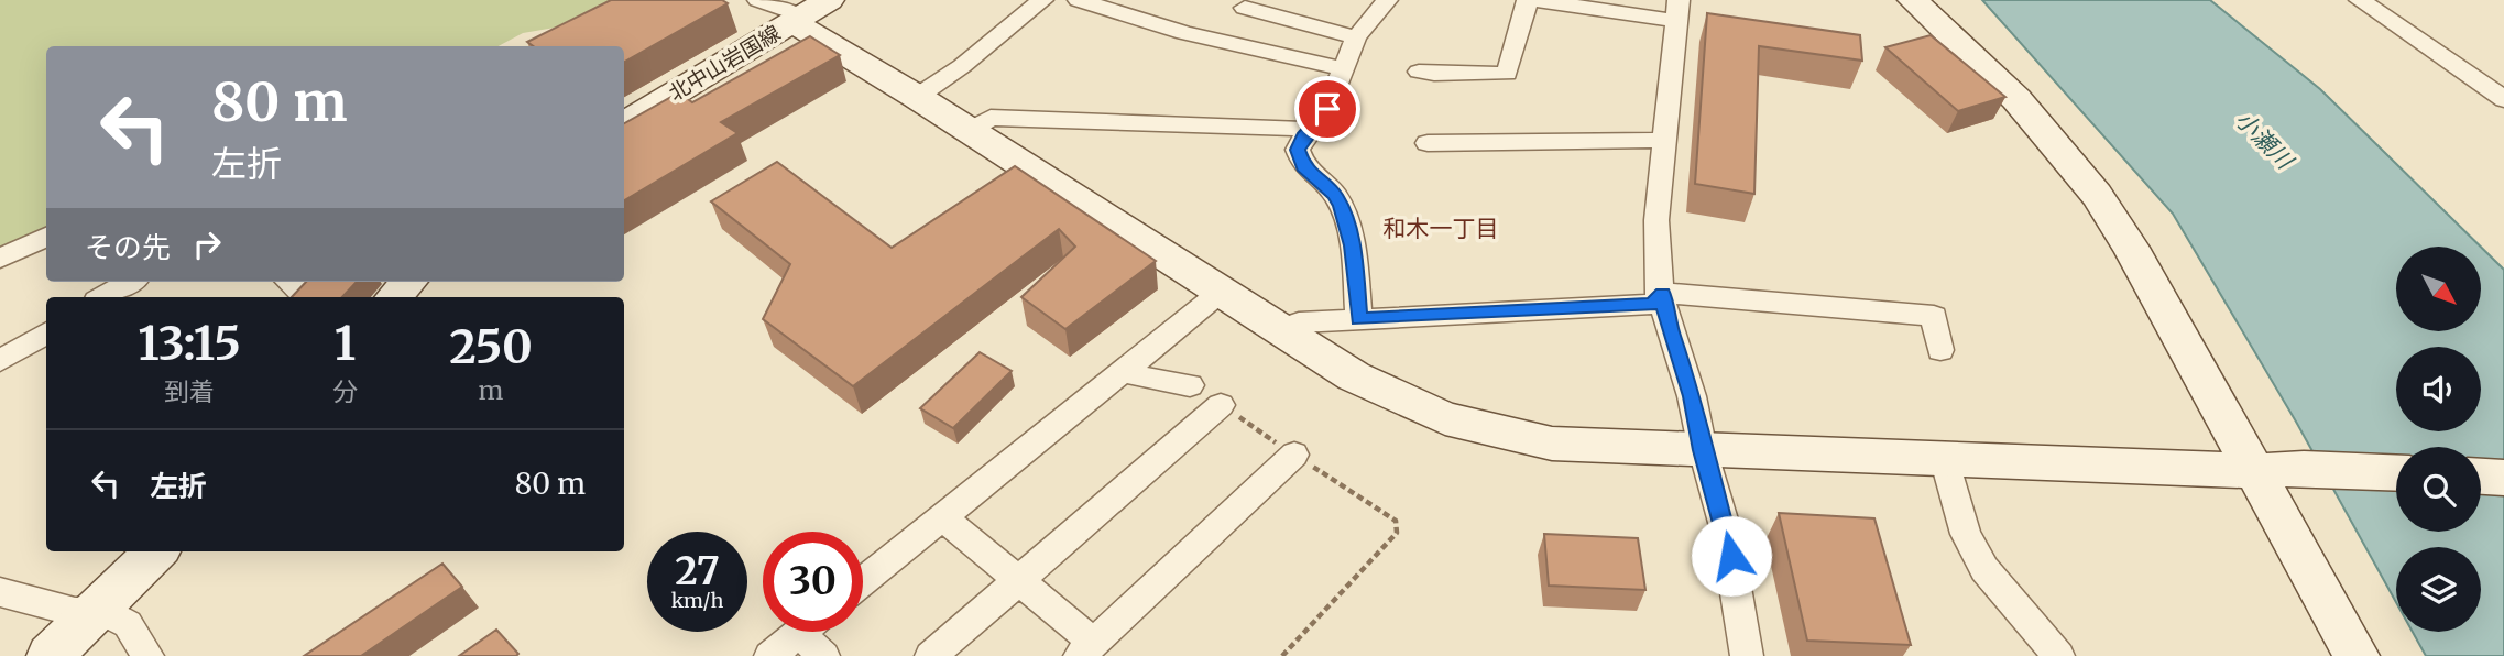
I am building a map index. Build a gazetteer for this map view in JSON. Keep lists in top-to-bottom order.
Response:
{
  "streets": {
    "street": ["北中山岩国線"]
  },
  "districts": ["和木一丁目"],
  "water": ["小瀬川"],
  "north": "bottom right",
  "page": {
    "turn": ["80 m", "左折"],
    "then": "その先",
    "eta": [
      "13:15",
      "到着",
      "1",
      "分",
      "250",
      "m"
    ],
    "list": [
      {
        "name": "左折",
        "value": "80 m"
      }
    ],
    "speed": "27 km/h",
    "limit": "30"
  }
}
